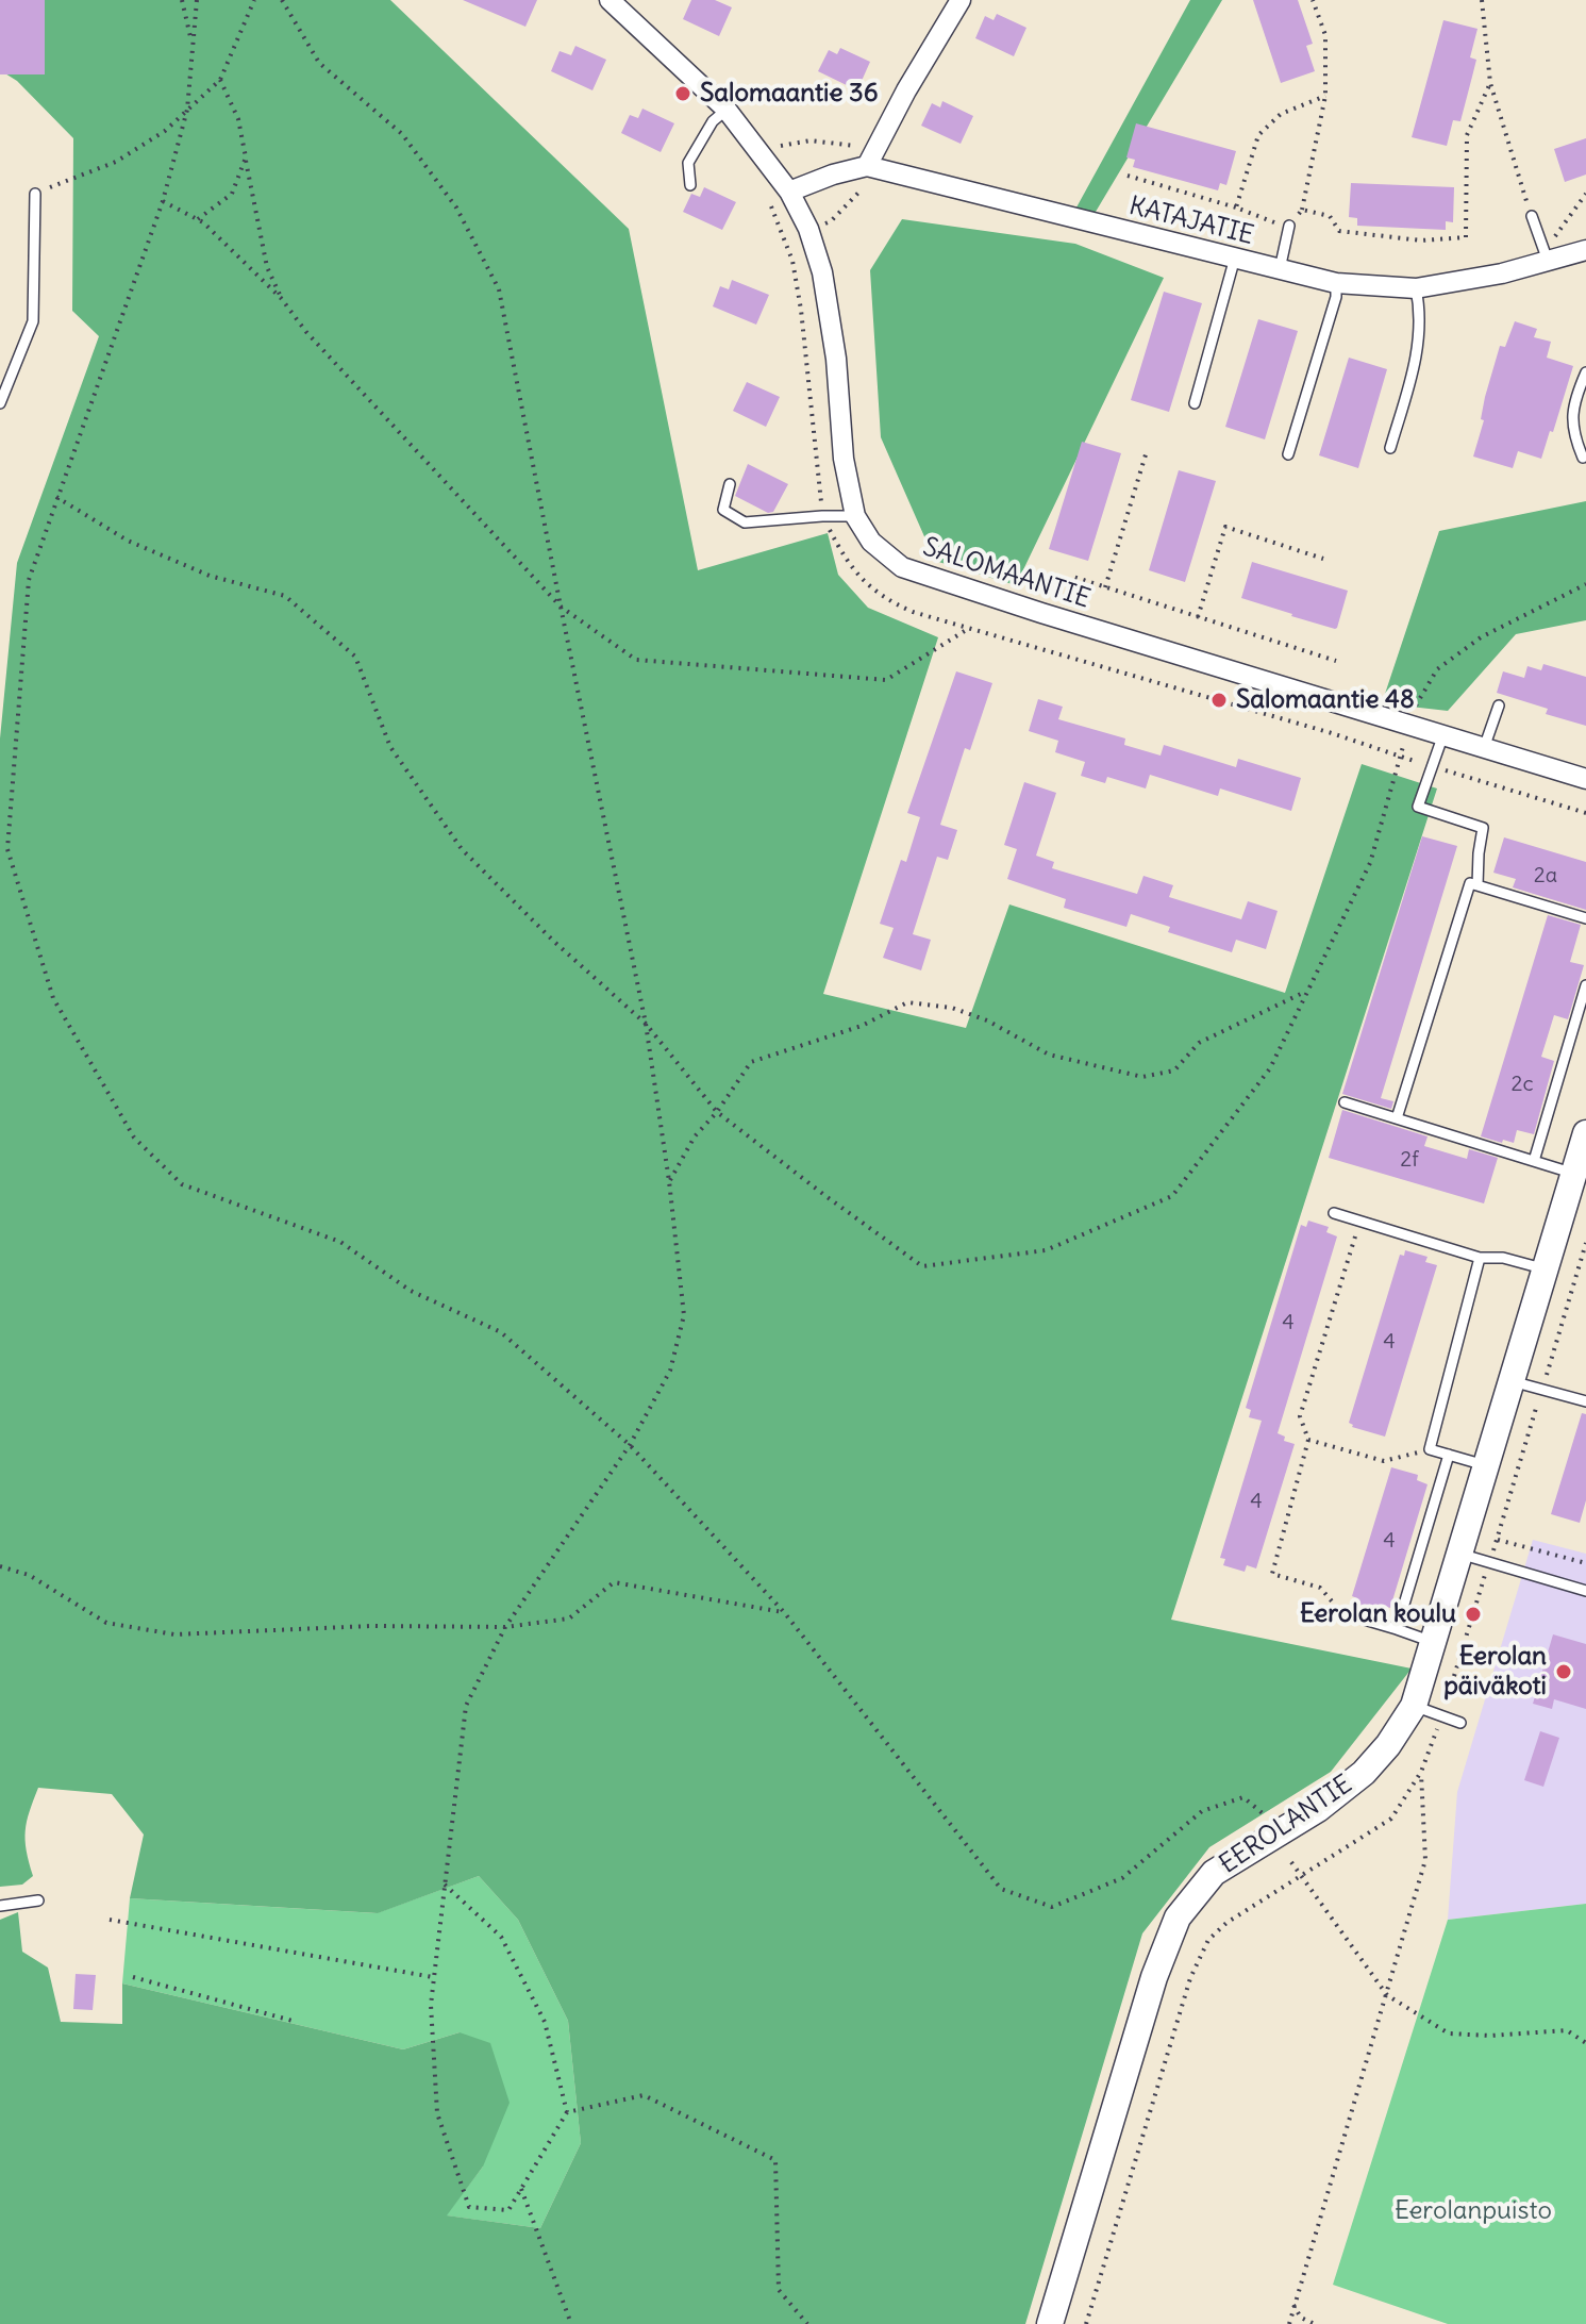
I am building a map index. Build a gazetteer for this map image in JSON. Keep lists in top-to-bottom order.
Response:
{
  "streets": {
    "street": ["KATAJATIE", "SALOMAANTIE", "EEROLANTIE"]
  },
  "crossings": [
    ["KATAJATIE", "SALOMAANTIE"]
  ],
  "parks": ["Eerolanpuisto"],
  "places": [
    "Salomaantie 36",
    "Salomaantie 48",
    "Eerolan koulu",
    "Eerolan päiväkoti"
  ],
  "house_numbers": [
    "2a",
    "2c",
    "2f",
    "4",
    "4",
    "4",
    "4"
  ]
}
